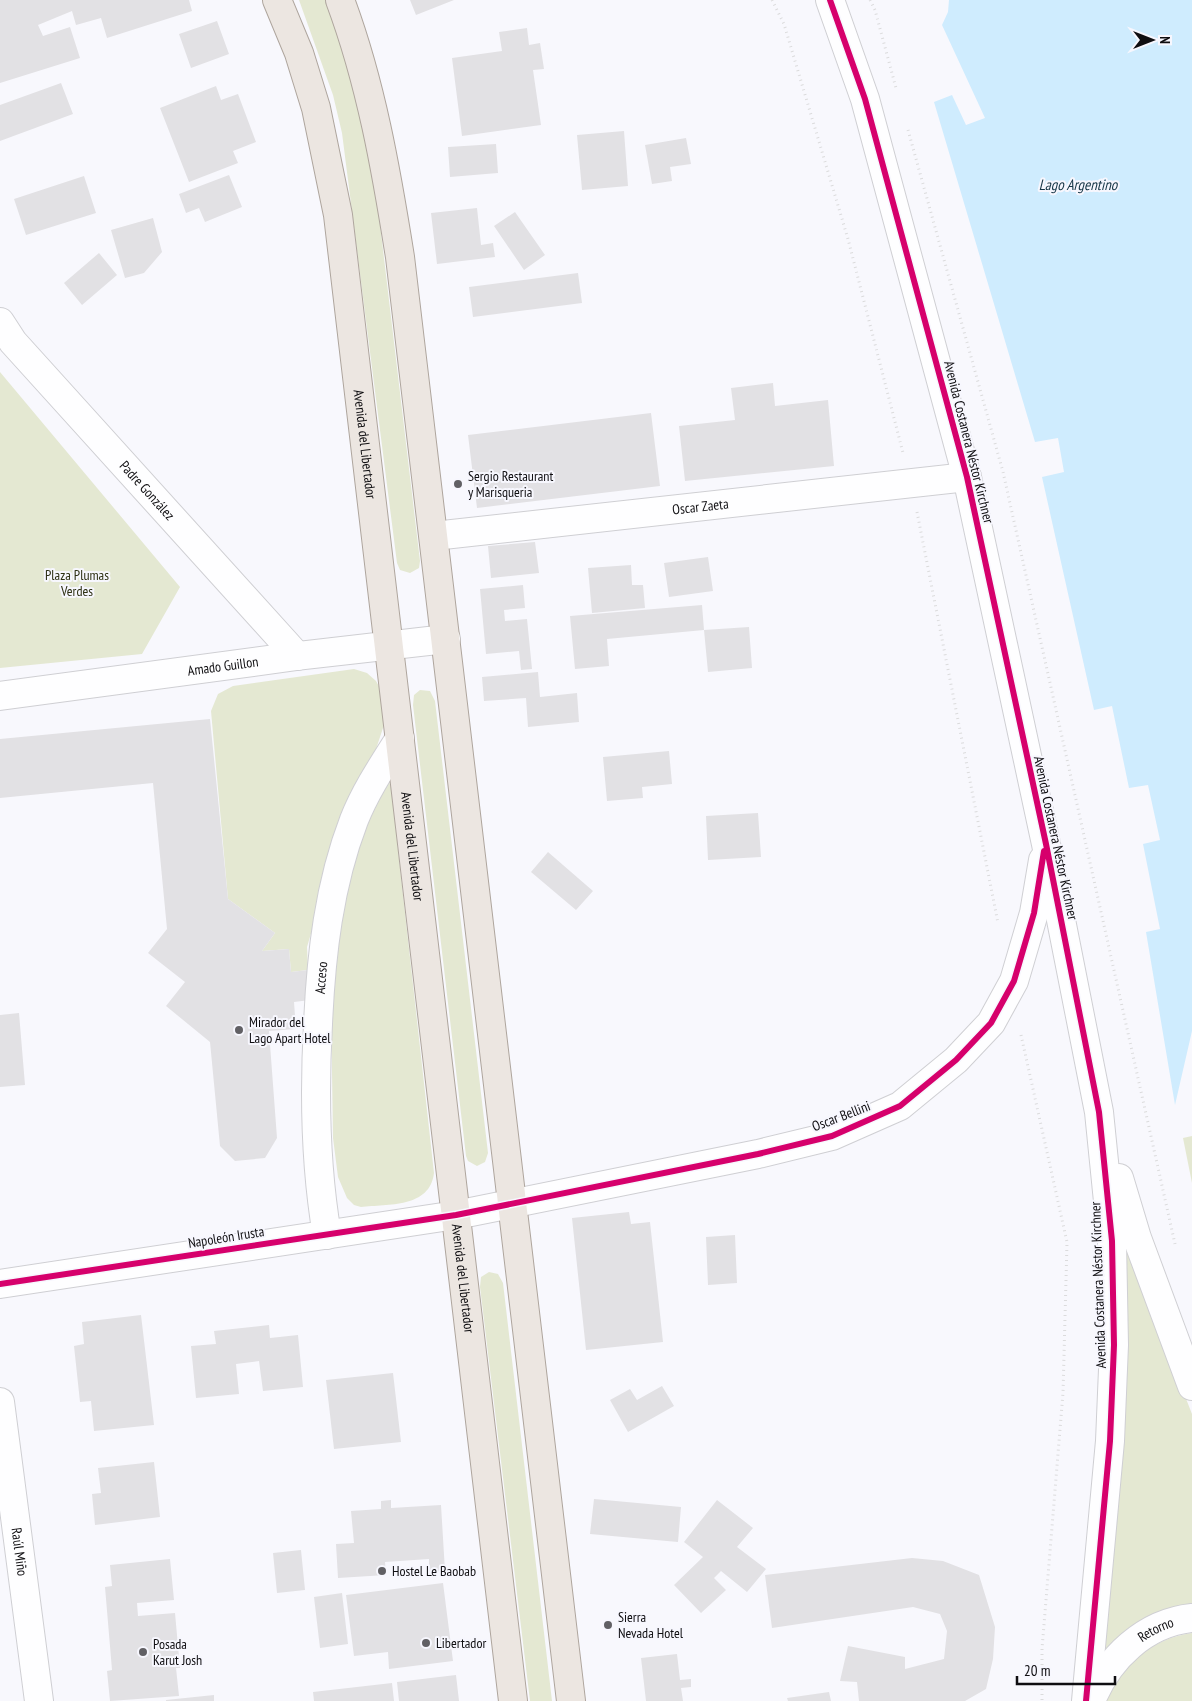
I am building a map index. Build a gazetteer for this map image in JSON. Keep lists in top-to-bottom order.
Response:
{
  "streets": {
    "main road": ["Avenida del Libertador"],
    "street": [
      "Avenida Costanera Néstor Kirchner",
      "Padre González",
      "Oscar Zaeta",
      "Amado Guillon",
      "Acceso",
      "Oscar Bellini",
      "Napoleón Irusta",
      "Raúl Miño",
      "Retorno"
    ]
  },
  "crossings": [
    ["Avenida Costanera Néstor Kirchner", "Oscar Zaeta"],
    ["Avenida Costanera Néstor Kirchner", "Oscar Bellini"],
    ["Avenida del Libertador", "Amado Guillon"],
    ["Avenida del Libertador", "Acceso"],
    ["Avenida del Libertador", "Oscar Bellini"],
    ["Avenida del Libertador", "Napoleón Irusta"],
    ["Padre González", "Amado Guillon"],
    ["Acceso", "Napoleón Irusta"],
    ["Oscar Bellini", "Napoleón Irusta"]
  ],
  "water": ["Lago Argentino"],
  "parks": ["Plaza Plumas Verdes"],
  "places": [
    "Sergio Restaurant y Marisqueria",
    "Mirador del Lago Apart Hotel",
    "Hostel Le Baobab",
    "Sierra Nevada Hotel",
    "Libertador",
    "Posada Karut Josh"
  ],
  "scale_bar": "20 m",
  "north": "right"
}
